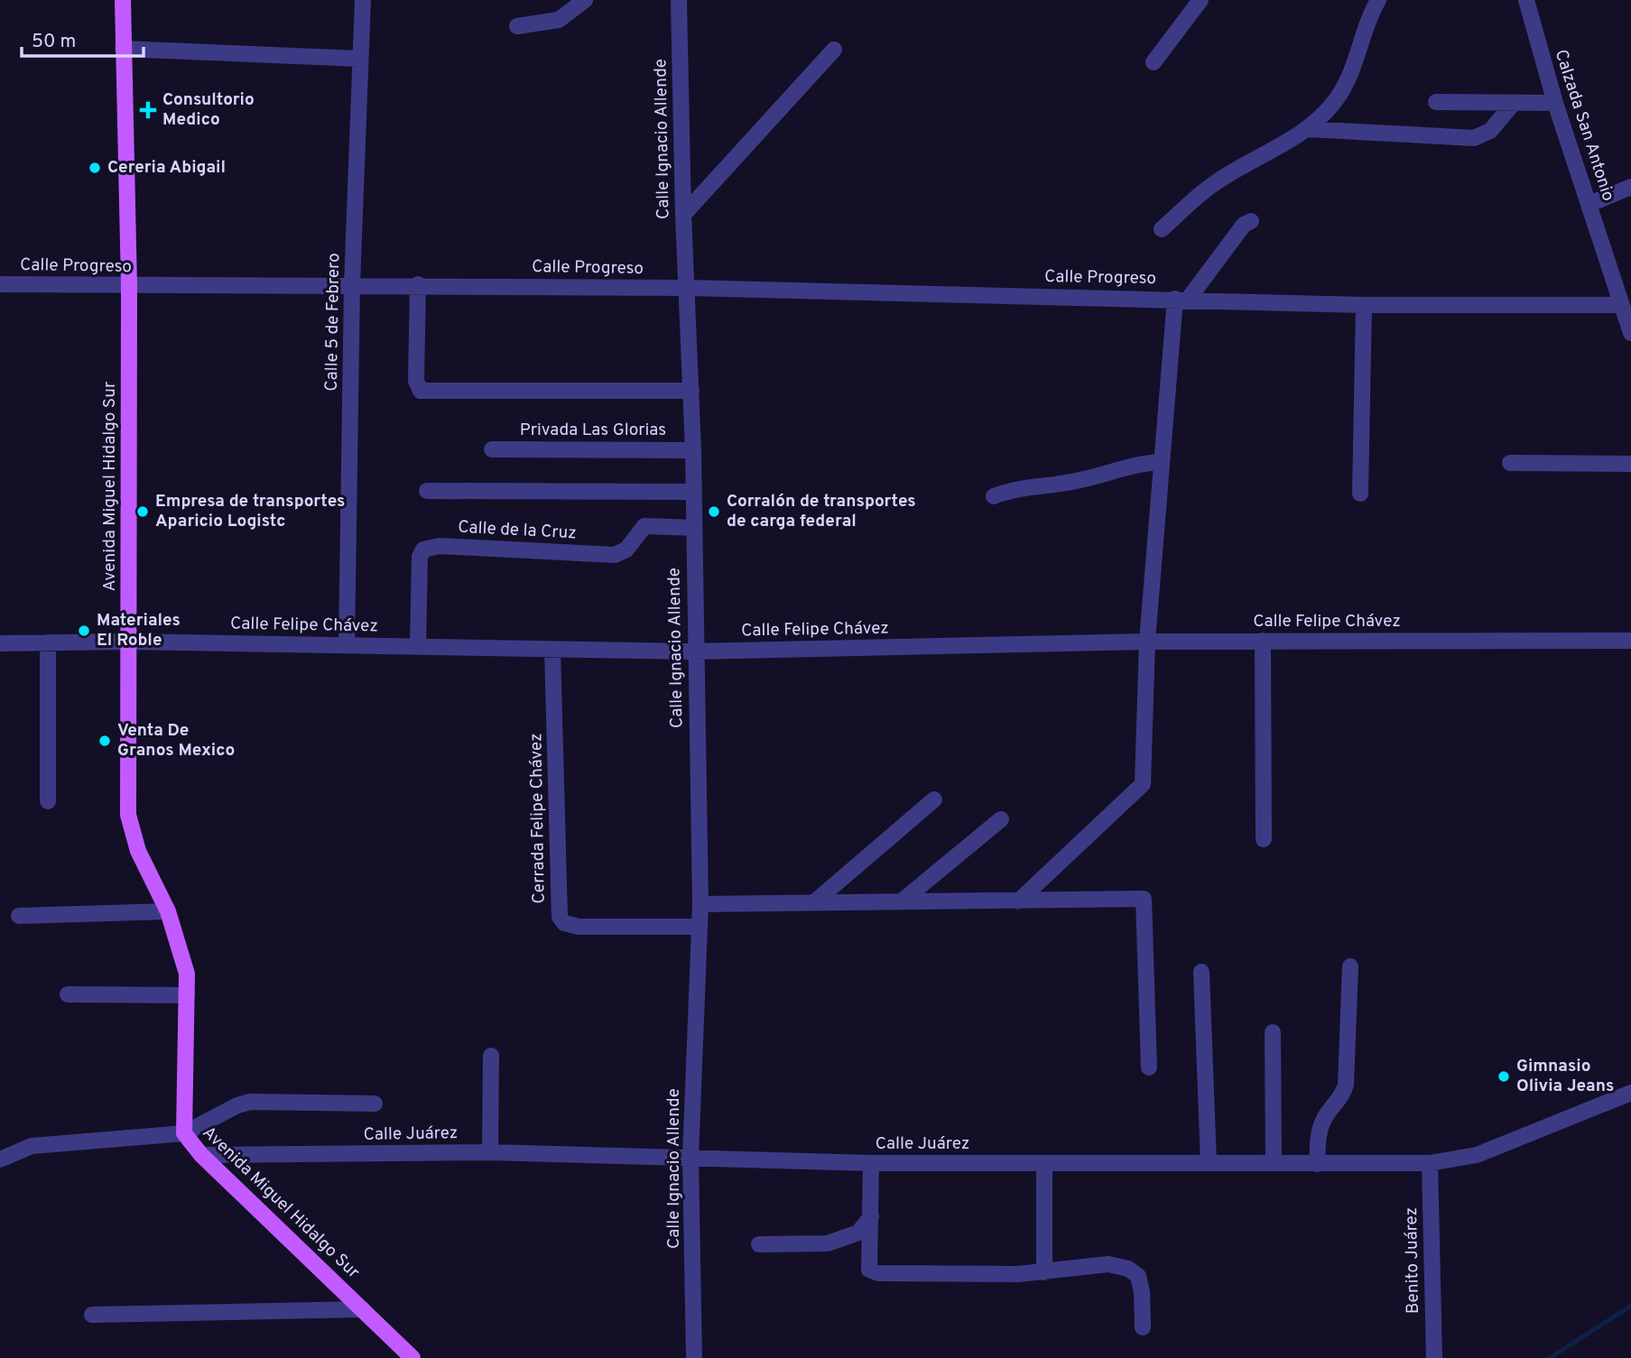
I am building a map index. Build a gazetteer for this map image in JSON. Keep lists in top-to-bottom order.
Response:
{
  "streets": {
    "main road": ["Avenida Miguel Hidalgo Sur"],
    "street": [
      "Calzada San Antonio",
      "Calle Ignacio Allende",
      "Calle Progreso",
      "Calle 5 de Febrero",
      "Privada Las Glorias",
      "Calle de la Cruz",
      "Calle Felipe Chávez",
      "Cerrada Felipe Chávez",
      "Calle Juárez",
      "Benito Juárez"
    ]
  },
  "crossings": [
    ["Calzada San Antonio", "Calle Progreso"],
    ["Calle Ignacio Allende", "Calle Progreso"],
    ["Calle Ignacio Allende", "Privada Las Glorias"],
    ["Calle Ignacio Allende", "Calle de la Cruz"],
    ["Calle Ignacio Allende", "Calle Felipe Chávez"],
    ["Calle Ignacio Allende", "Cerrada Felipe Chávez"],
    ["Calle Ignacio Allende", "Calle Juárez"],
    ["Calle Progreso", "Calle 5 de Febrero"],
    ["Calle Progreso", "Avenida Miguel Hidalgo Sur"],
    ["Calle Progreso", "Calle Felipe Chávez"],
    ["Calle 5 de Febrero", "Calle Felipe Chávez"],
    ["Avenida Miguel Hidalgo Sur", "Calle Felipe Chávez"],
    ["Avenida Miguel Hidalgo Sur", "Calle Juárez"],
    ["Calle de la Cruz", "Calle Felipe Chávez"],
    ["Calle Felipe Chávez", "Cerrada Felipe Chávez"],
    ["Calle Juárez", "Benito Juárez"]
  ],
  "places": {
    "health": ["Consultorio Medico"],
    "other": [
      "Cereria Abigail",
      "Empresa de transportes Aparicio Logistc",
      "Corralón de transportes de carga federal",
      "Materiales El Roble",
      "Venta De Granos Mexico",
      "Gimnasio Olivia Jeans"
    ]
  },
  "scale_bar": "50 m"
}
